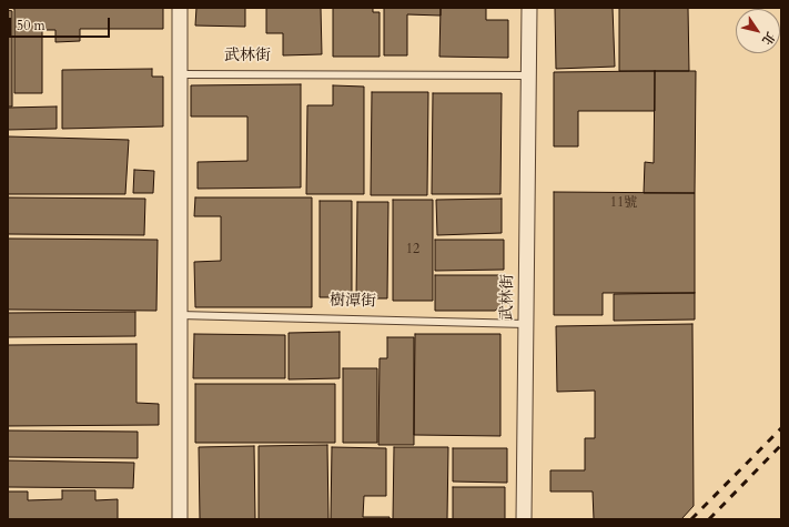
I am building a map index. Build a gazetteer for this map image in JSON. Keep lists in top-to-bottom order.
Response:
{
  "streets": {
    "street": ["武林街"],
    "lane": ["樹潭街"]
  },
  "crossings": [
    ["武林街", "樹潭街"]
  ],
  "house_numbers": ["11號", "12"],
  "scale_bar": "50 m",
  "north": "bottom right"
}
